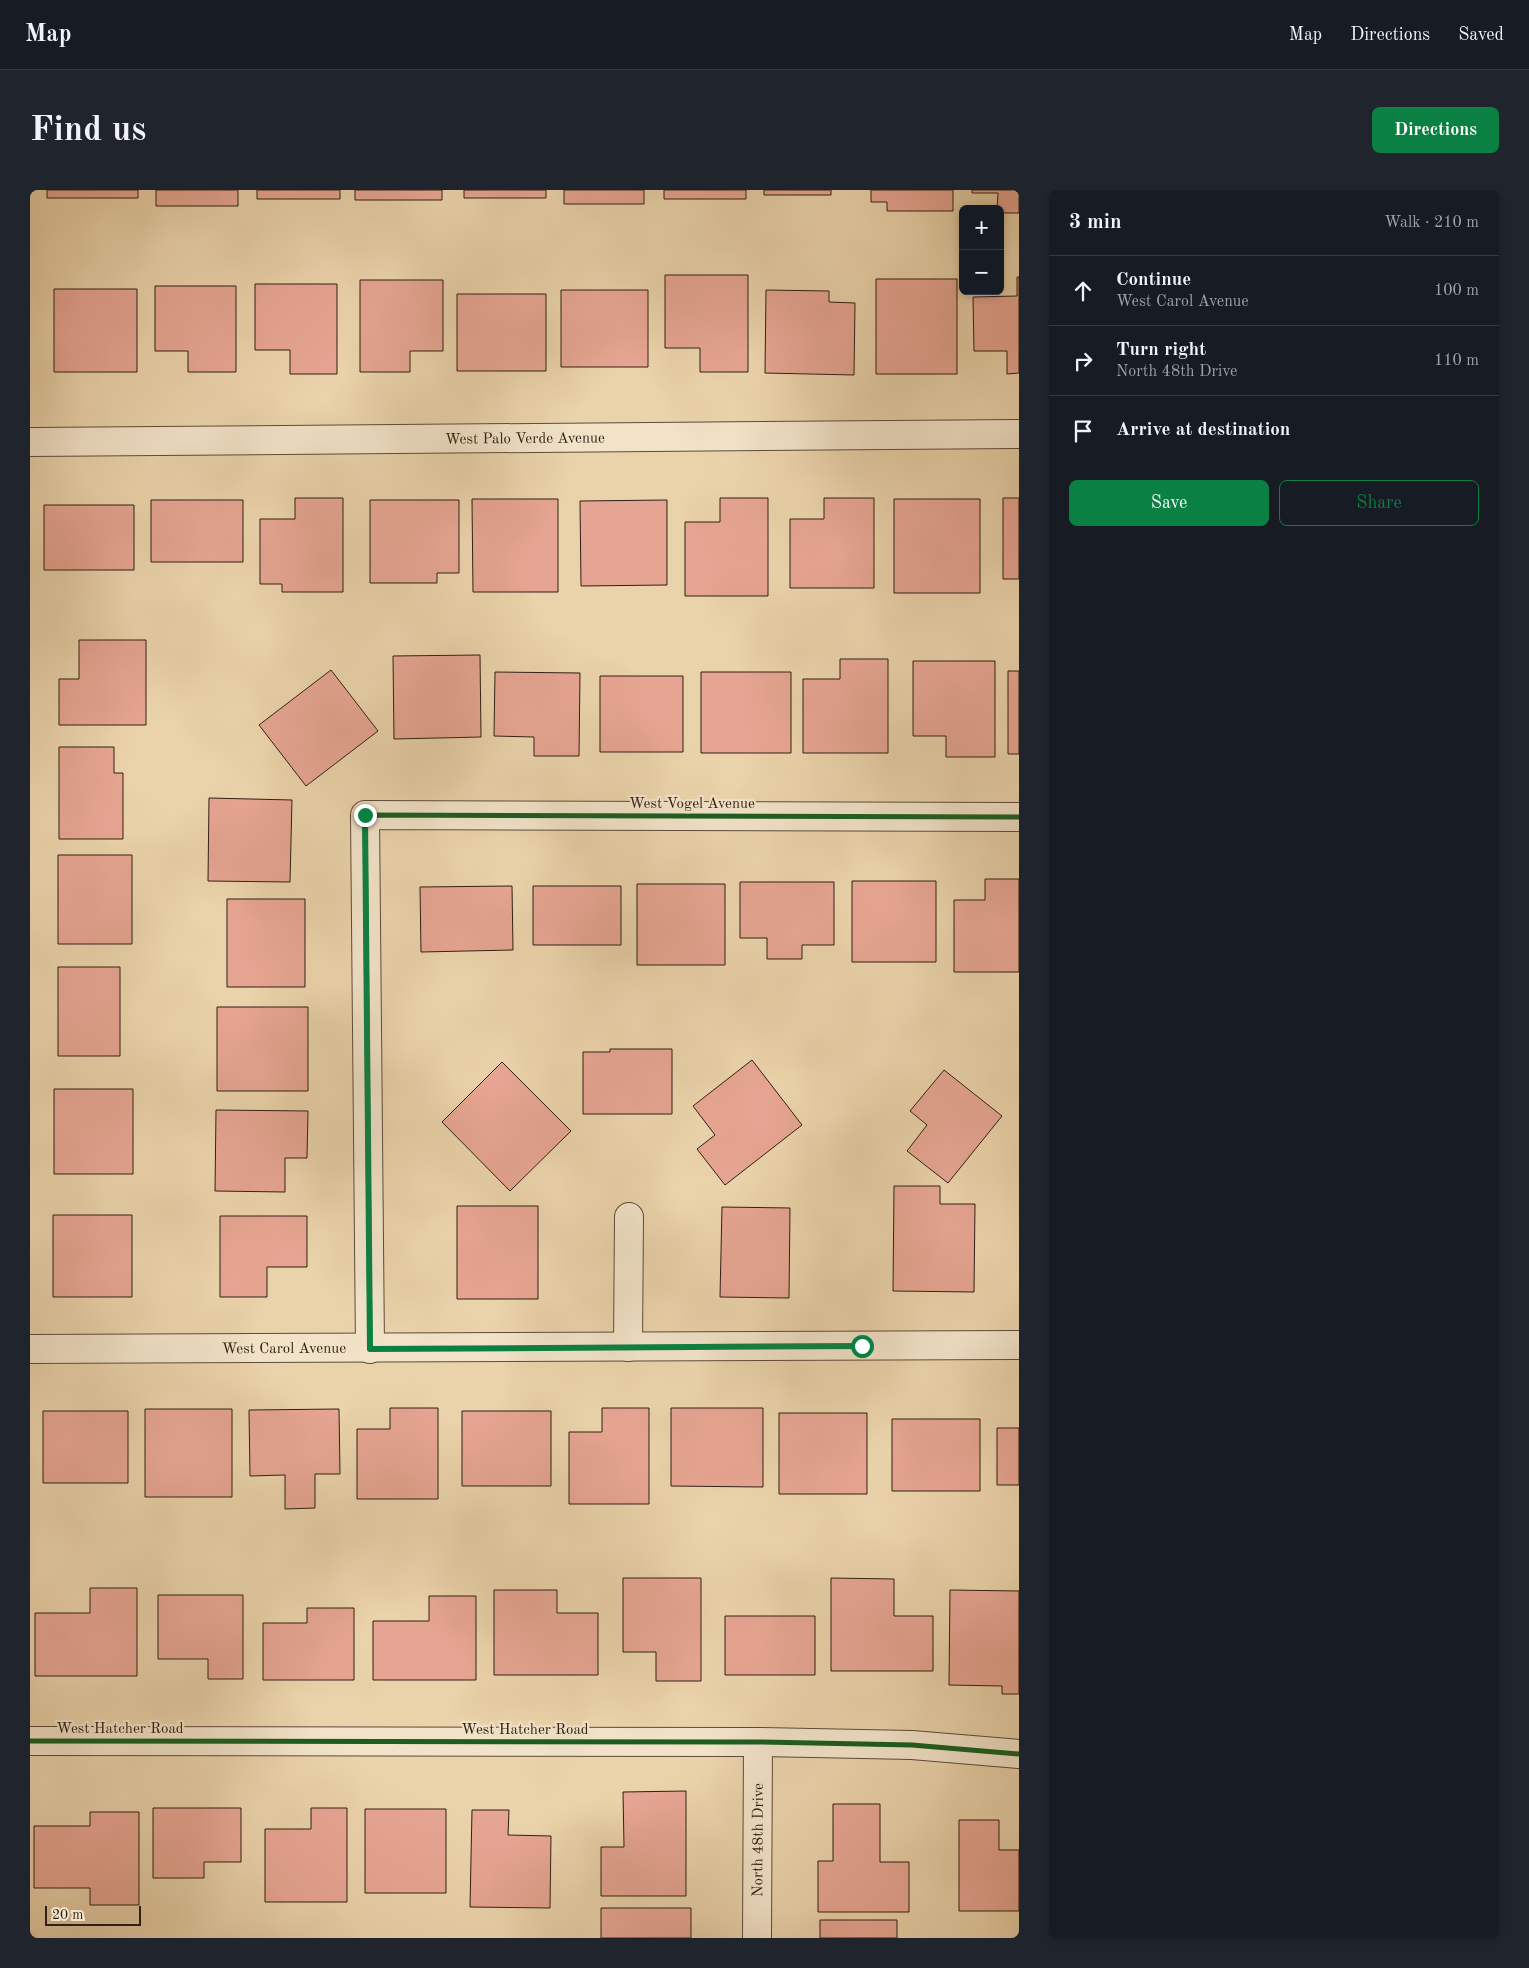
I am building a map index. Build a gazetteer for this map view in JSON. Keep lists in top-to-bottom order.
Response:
{
  "streets": {
    "street": [
      "West Palo Verde Avenue",
      "West Vogel Avenue",
      "West Carol Avenue",
      "West Hatcher Road",
      "North 48th Drive"
    ]
  },
  "crossings": [
    ["West Vogel Avenue", "West Carol Avenue"],
    ["West Hatcher Road", "North 48th Drive"]
  ],
  "scale_bar": "20 m",
  "page": {
    "header": "Map",
    "nav": ["Map", "Directions", "Saved"],
    "buttons": [
      "Directions",
      ["Save", "Share"]
    ],
    "title": "Find us",
    "heading": ["3 min", "Walk · 210 m"],
    "map_buttons": ["+", "−"],
    "list": [
      ["Continue", "West Carol Avenue", "100 m"],
      ["Turn right", "North 48th Drive", "110 m"],
      "Arrive at destination"
    ],
    "scale": "20 m"
  }
}
